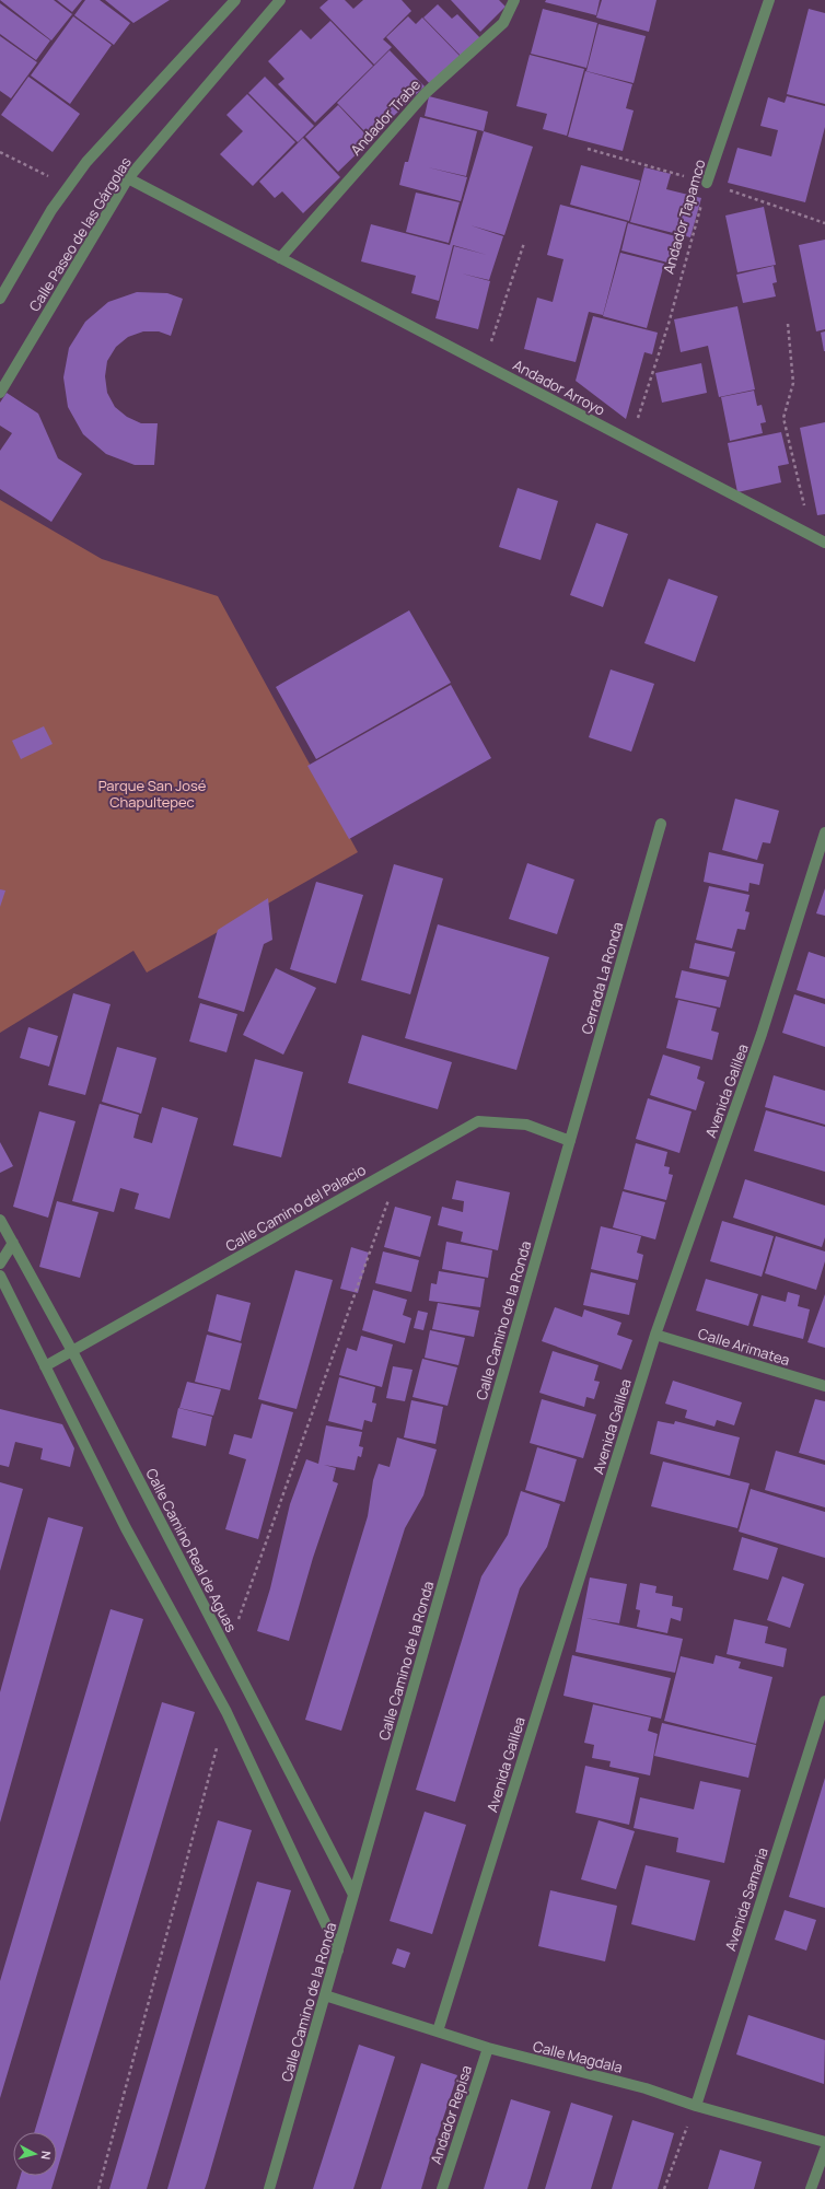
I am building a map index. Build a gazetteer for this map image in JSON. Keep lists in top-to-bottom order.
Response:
{
  "streets": {
    "street": [
      "Andador Trabe",
      "Andador Tapamco",
      "Calle Paseo de las Gárgolas",
      "Andador Arroyo",
      "Cerrada La Ronda",
      "Avenida Galilea",
      "Calle Camino del Palacio",
      "Calle Camino de la Ronda",
      "Calle Arimatea",
      "Calle Camino Real de Aguas",
      "Avenida Samaria",
      "Calle Magdala",
      "Andador Repisa"
    ]
  },
  "crossings": [
    ["Andador Trabe", "Andador Arroyo"],
    ["Andador Tapamco", "Andador Arroyo"],
    ["Calle Paseo de las Gárgolas", "Andador Arroyo"],
    ["Cerrada La Ronda", "Calle Camino del Palacio"],
    ["Cerrada La Ronda", "Calle Camino de la Ronda"],
    ["Avenida Galilea", "Calle Arimatea"],
    ["Avenida Galilea", "Calle Magdala"],
    ["Calle Camino del Palacio", "Calle Camino de la Ronda"],
    ["Calle Camino del Palacio", "Calle Camino Real de Aguas"],
    ["Calle Camino de la Ronda", "Calle Camino Real de Aguas"],
    ["Calle Camino de la Ronda", "Calle Magdala"],
    ["Avenida Samaria", "Calle Magdala"],
    ["Calle Magdala", "Andador Repisa"]
  ],
  "parks": ["Parque San José Chapultepec"],
  "north": "right"
}
